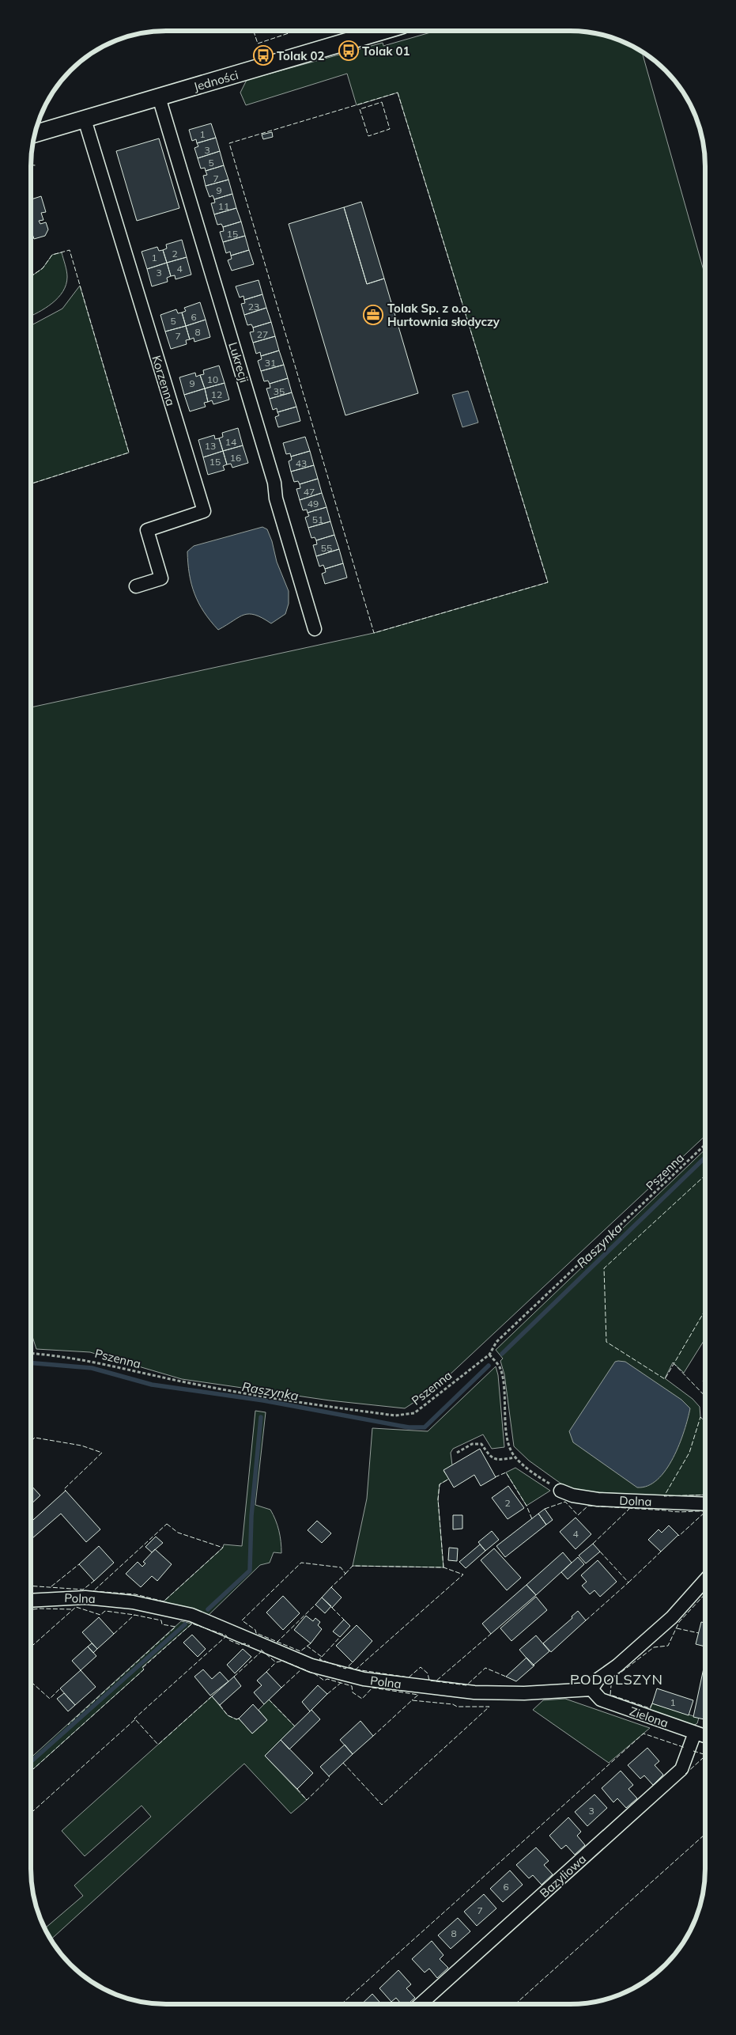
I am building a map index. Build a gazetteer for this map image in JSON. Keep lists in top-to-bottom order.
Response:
{
  "streets": {
    "street": [
      "Jedności",
      "Lukrecji",
      "Korzenna",
      "Dolna",
      "Polna",
      "Zielona",
      "Bazyliowa"
    ],
    "path": ["Pszenna"]
  },
  "crossings": [
    ["Jedności", "Lukrecji"],
    ["Jedności", "Korzenna"],
    ["Polna", "Zielona"],
    ["Zielona", "Bazyliowa"]
  ],
  "districts": ["PODOLSZYN"],
  "water": ["Raszynka"],
  "places": {
    "bus stop": ["Tolak 01", "Tolak 02"],
    "office": ["Tolak Sp. z o.o. Hurtownia słodyczy"]
  },
  "house_numbers": [
    "1",
    "3",
    "5",
    "7",
    "9",
    "11",
    "15",
    "2",
    "1",
    "4",
    "3",
    "23",
    "6",
    "5",
    "8",
    "27",
    "7",
    "31",
    "10",
    "9",
    "35",
    "12",
    "14",
    "13",
    "16",
    "15",
    "43",
    "47",
    "49",
    "51",
    "55",
    "2",
    "4",
    "1",
    "3",
    "6",
    "7",
    "8"
  ]
}
